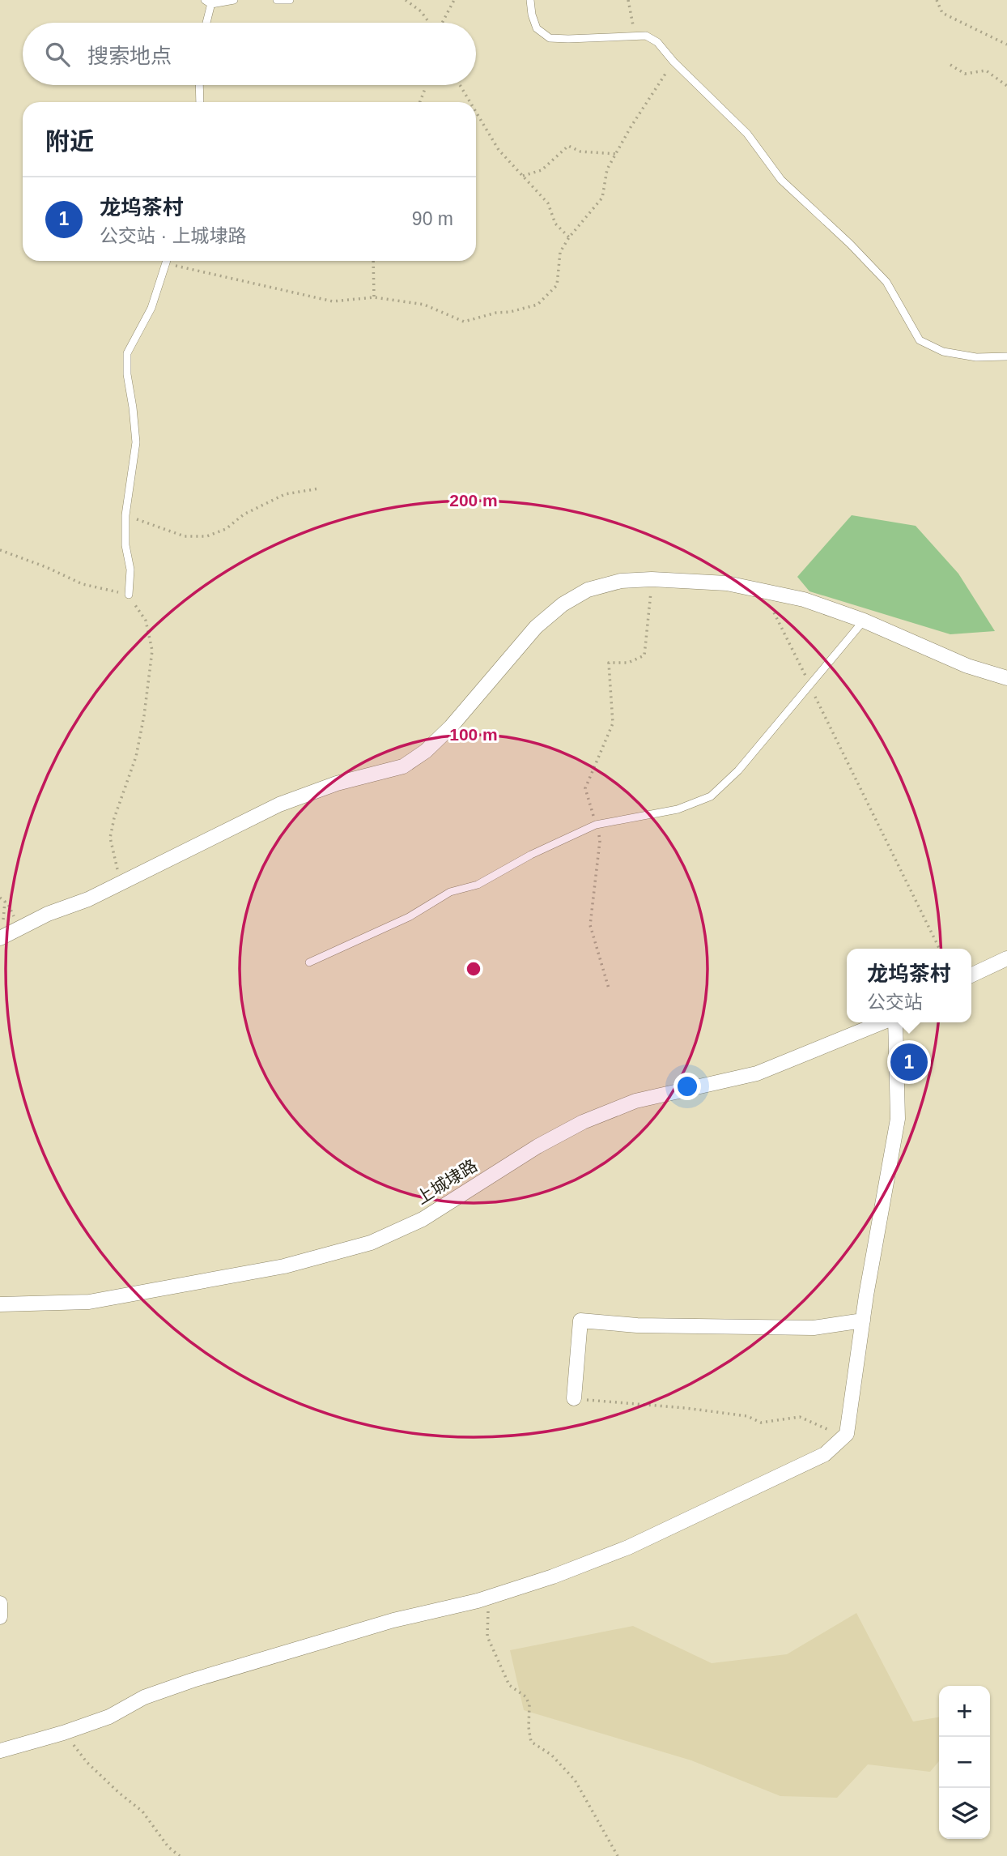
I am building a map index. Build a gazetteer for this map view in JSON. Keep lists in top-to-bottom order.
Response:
{
  "streets": {
    "street": ["上城埭路"]
  },
  "page": {
    "search": "搜索地点",
    "heading": "附近",
    "list": [
      {
        "mark": "1",
        "name": "龙坞茶村",
        "note": "公交站 · 上城埭路",
        "value": "90 m"
      }
    ],
    "popup": ["龙坞茶村", "公交站"],
    "pins": "1",
    "map_buttons": ["+", "−"]
  },
  "rings": ["200 m", "100 m"]
}
